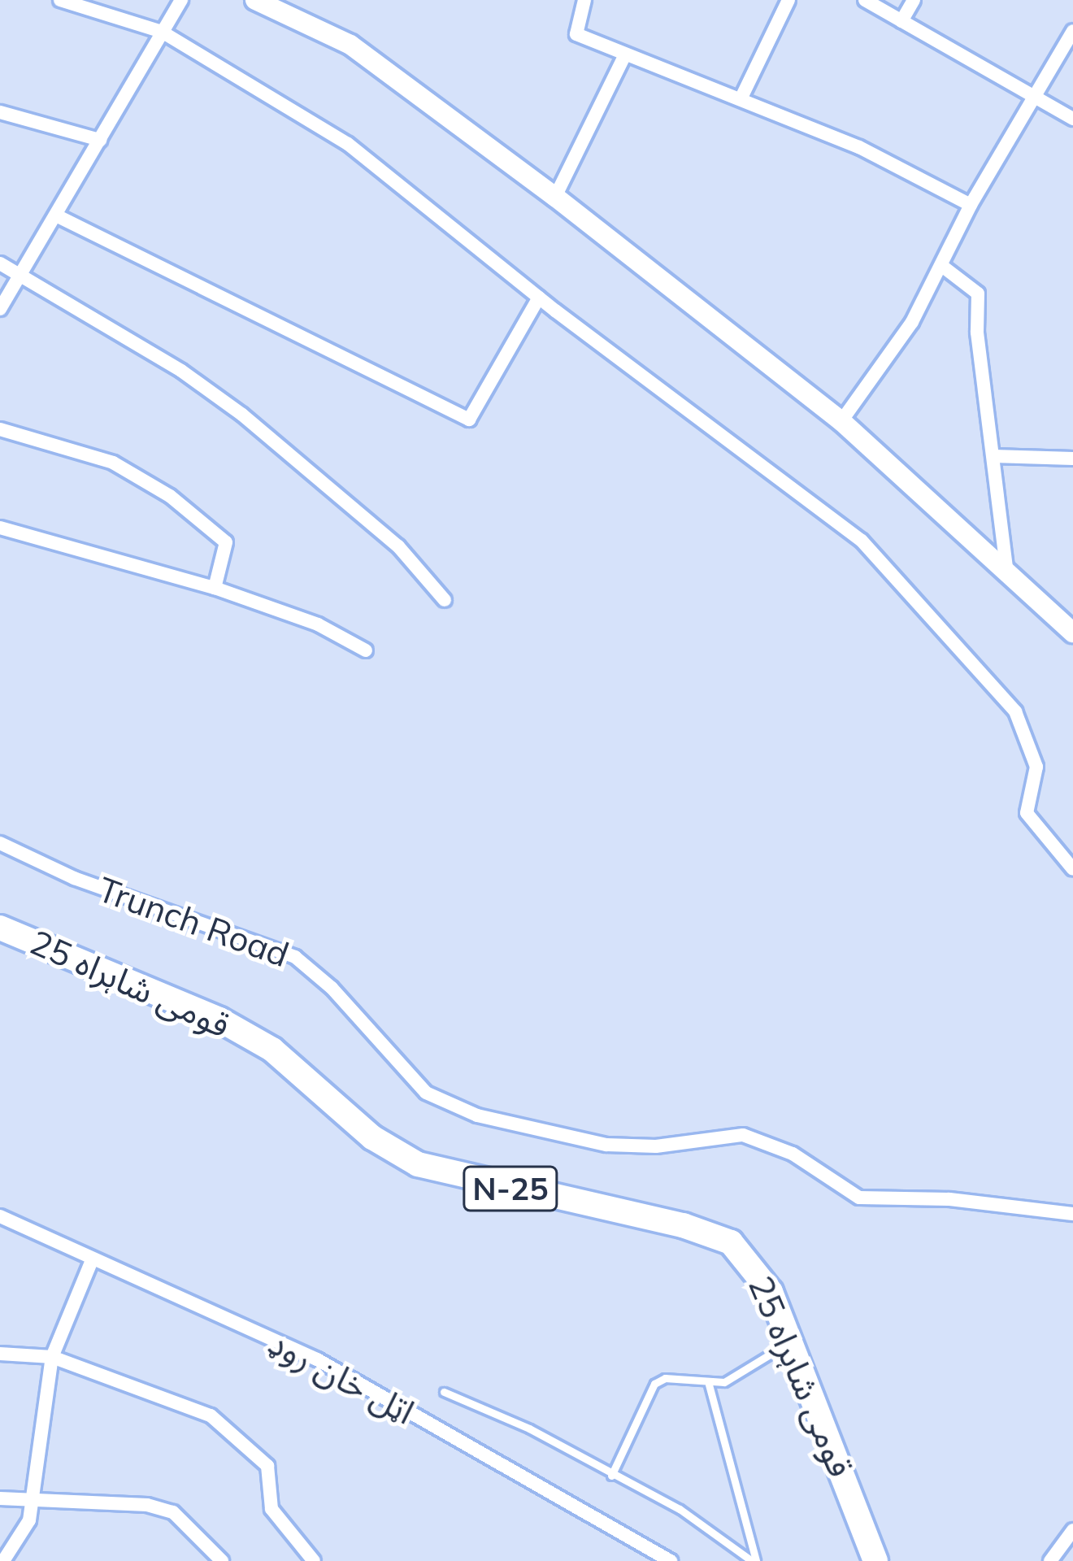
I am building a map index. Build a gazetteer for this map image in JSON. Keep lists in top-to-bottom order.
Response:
{
  "streets": {
    "highway": ["قومی شاہراہ 25", "N-25"],
    "street": ["Trunch Road", "اټل خان روډ"]
  }
}
